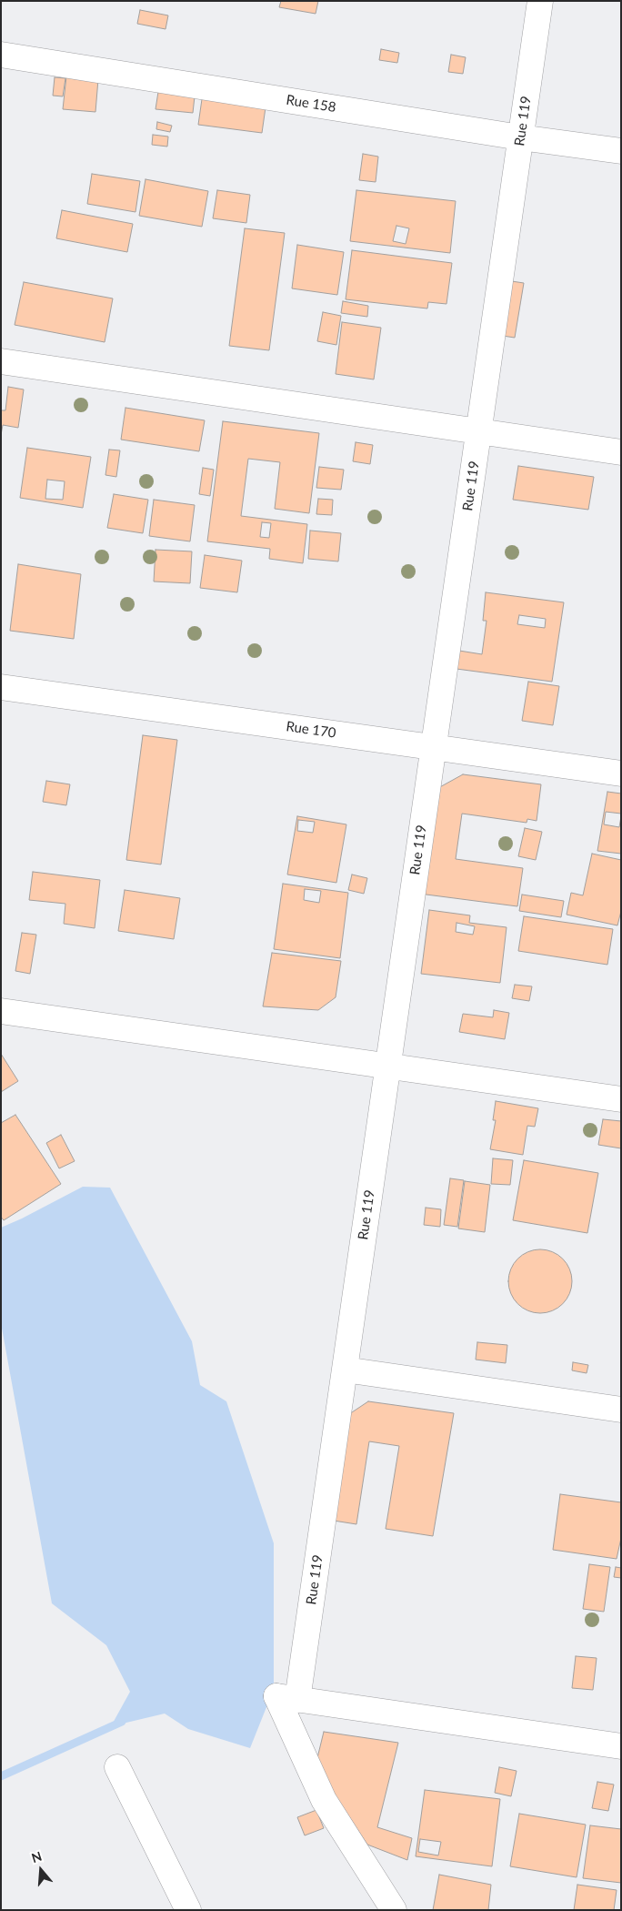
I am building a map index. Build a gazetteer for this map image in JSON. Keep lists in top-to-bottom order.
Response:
{
  "streets": {
    "street": ["Rue 158", "Rue 119", "Rue 170"]
  },
  "crossings": [
    ["Rue 158", "Rue 119"],
    ["Rue 119", "Rue 170"]
  ],
  "north": "top"
}
